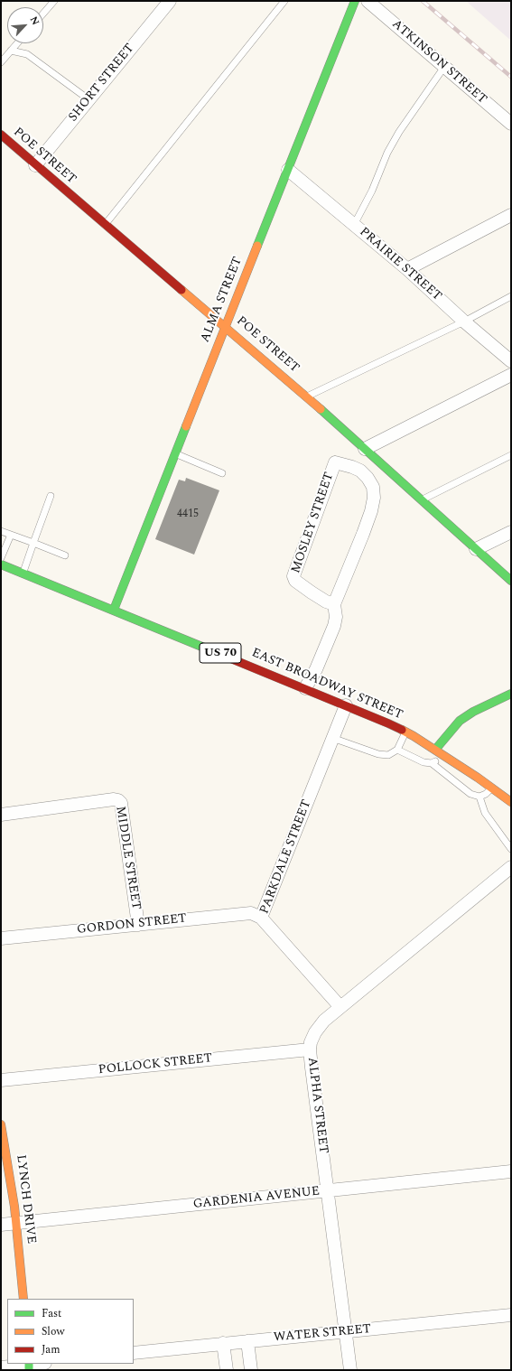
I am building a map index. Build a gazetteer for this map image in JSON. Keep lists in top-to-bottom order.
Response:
{
  "streets": {
    "street": [
      "ATKINSON STREET",
      "SHORT STREET",
      "POE STREET",
      "PRAIRIE STREET",
      "ALMA STREET",
      "MOSLEY STREET",
      "US 70",
      "EAST BROADWAY STREET",
      "PARKDALE STREET",
      "MIDDLE STREET",
      "GORDON STREET",
      "POLLOCK STREET",
      "ALPHA STREET",
      "GARDENIA AVENUE",
      "LYNCH DRIVE",
      "WATER STREET"
    ]
  },
  "crossings": [
    ["SHORT STREET", "POE STREET"],
    ["POE STREET", "ALMA STREET"],
    ["PRAIRIE STREET", "ALMA STREET"],
    ["ALMA STREET", "EAST BROADWAY STREET"],
    ["MOSLEY STREET", "EAST BROADWAY STREET"],
    ["EAST BROADWAY STREET", "PARKDALE STREET"],
    ["PARKDALE STREET", "GORDON STREET"],
    ["PARKDALE STREET", "ALPHA STREET"],
    ["MIDDLE STREET", "GORDON STREET"],
    ["POLLOCK STREET", "ALPHA STREET"],
    ["ALPHA STREET", "GARDENIA AVENUE"],
    ["ALPHA STREET", "WATER STREET"],
    ["GARDENIA AVENUE", "LYNCH DRIVE"]
  ],
  "house_numbers": ["4415"],
  "legend": ["Fast", "Slow", "Jam"],
  "north": "top right"
}
